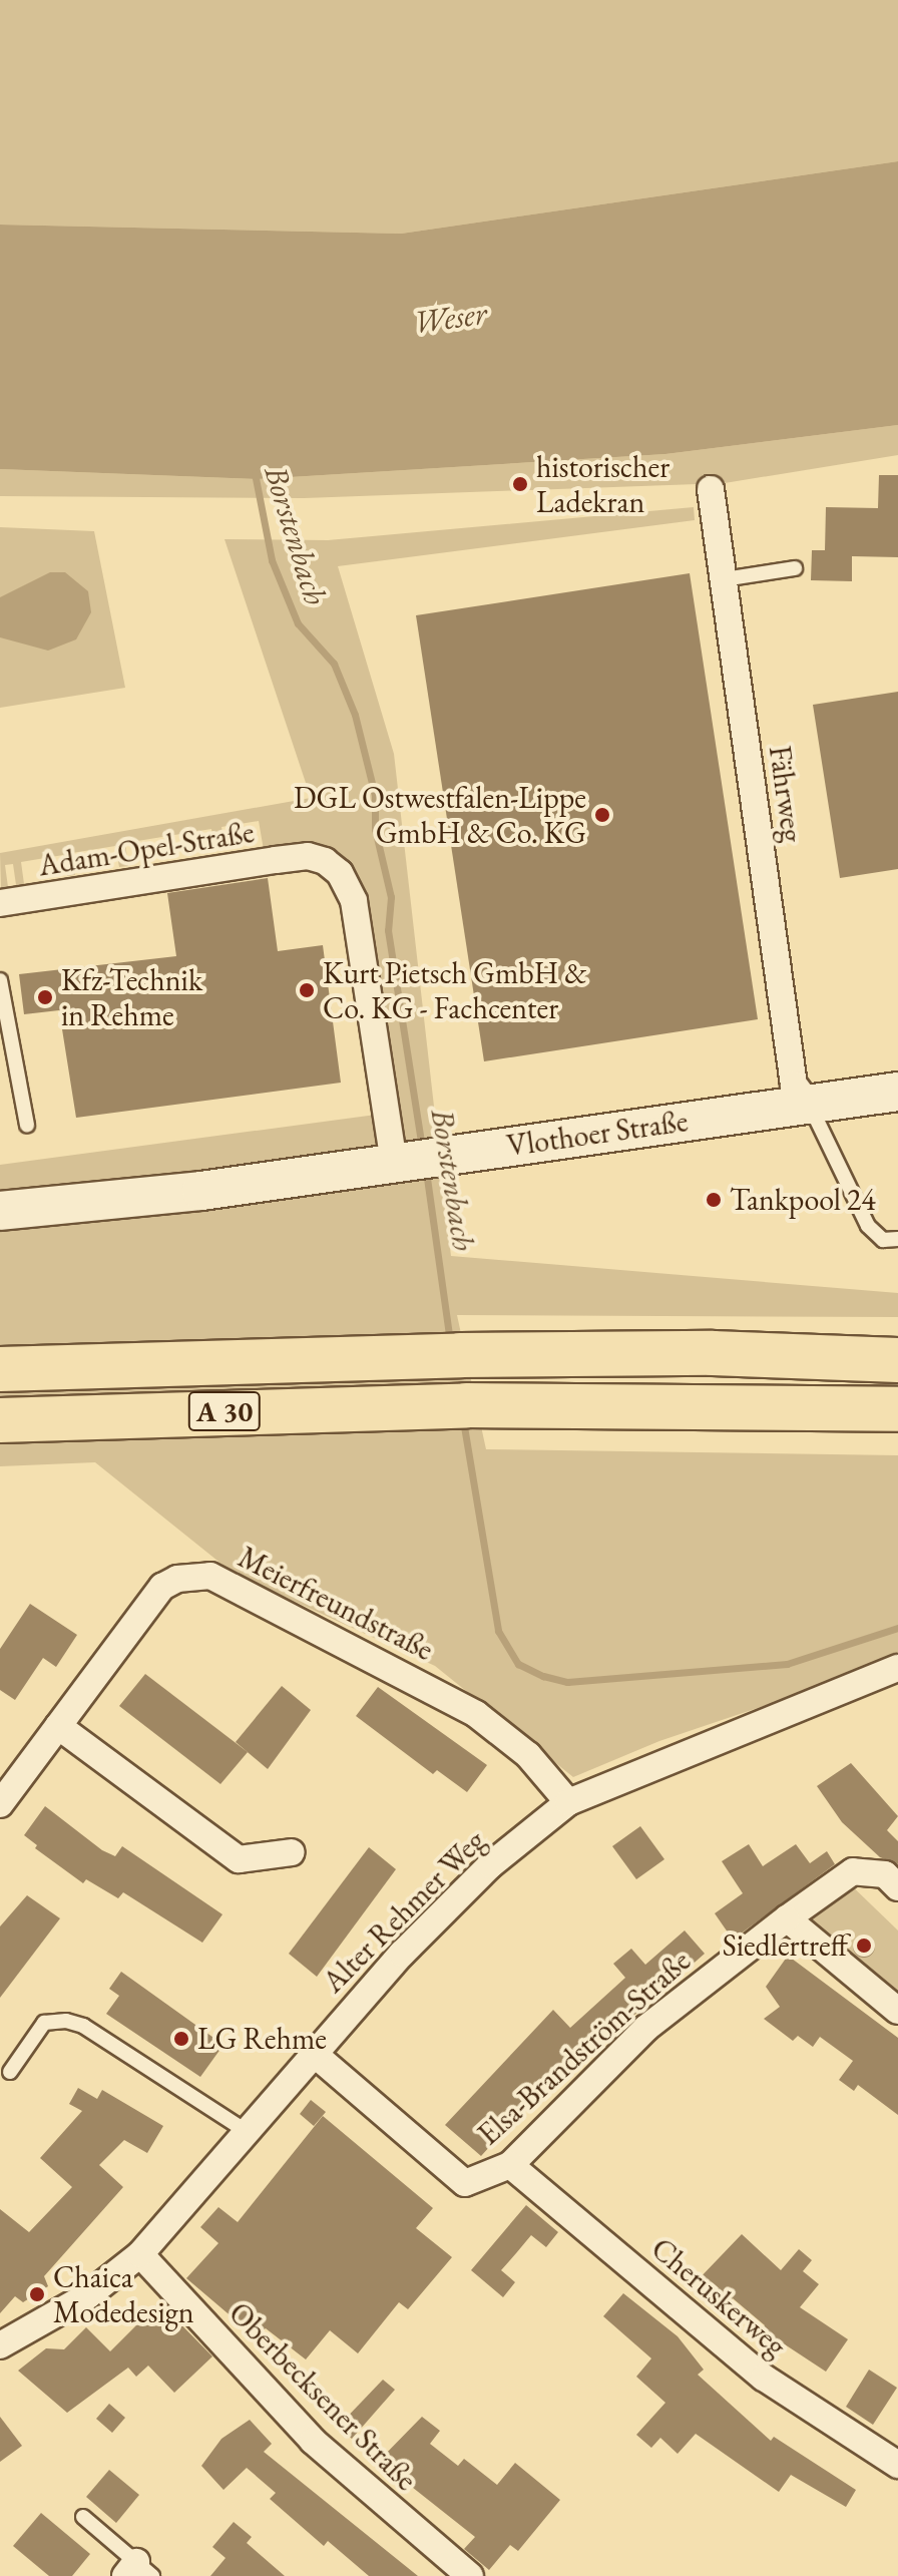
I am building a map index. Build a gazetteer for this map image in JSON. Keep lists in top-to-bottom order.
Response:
{
  "streets": {
    "highway": ["A 30"],
    "main road": ["Vlothoer Straße"],
    "street": [
      "Fährweg",
      "Adam-Opel-Straße",
      "Meierfreundstraße",
      "Alter Rehmer Weg",
      "Elsa-Brandström-Straße",
      "Cheruskerweg",
      "Oberbecksener Straße"
    ]
  },
  "crossings": [
    ["Fährweg", "Vlothoer Straße"],
    ["Adam-Opel-Straße", "Vlothoer Straße"],
    ["Meierfreundstraße", "Alter Rehmer Weg"],
    ["Alter Rehmer Weg", "Elsa-Brandström-Straße"],
    ["Alter Rehmer Weg", "Oberbecksener Straße"],
    ["Elsa-Brandström-Straße", "Cheruskerweg"]
  ],
  "water": ["Weser", "Borstenbach"],
  "places": [
    "historischer Ladekran",
    "DGL Ostwestfalen-Lippe GmbH & Co. KG",
    "Kurt Pietsch GmbH & Co. KG - Fachcenter",
    "Kfz-Technik in Rehme",
    "Tankpool 24",
    "Siedlertreff",
    "LG Rehme",
    "Chaica Modedesign"
  ]
}
